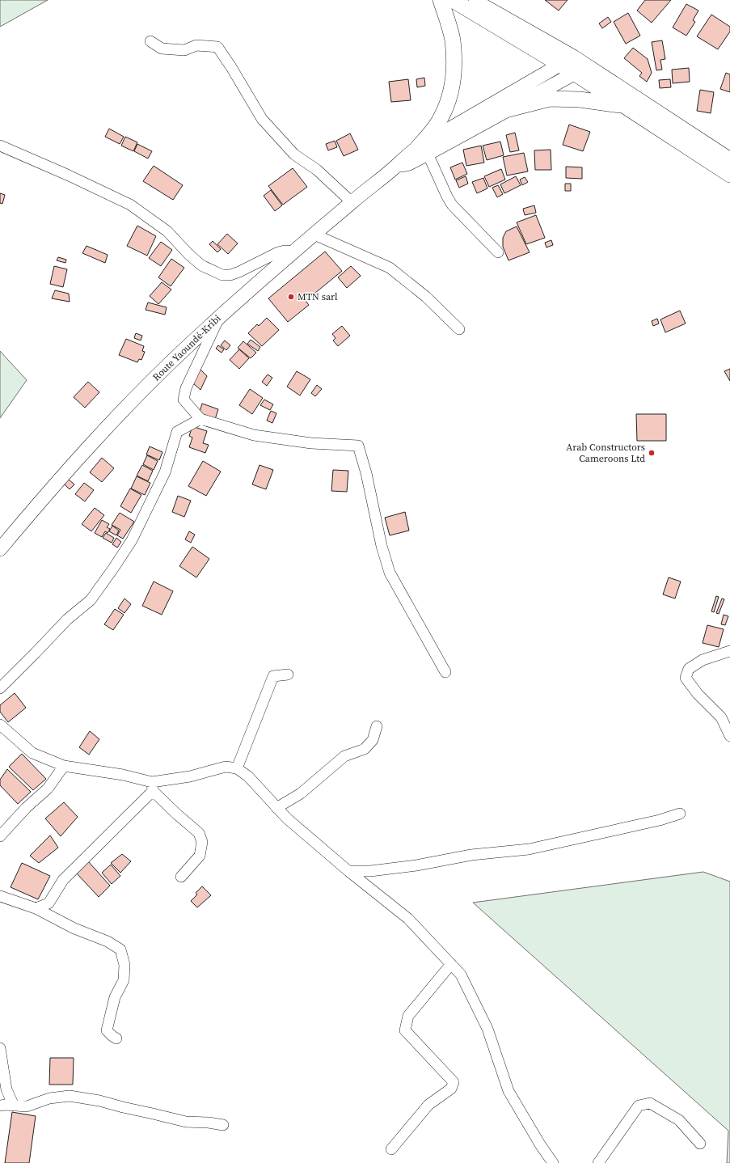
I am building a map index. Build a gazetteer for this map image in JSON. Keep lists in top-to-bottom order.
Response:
{
  "streets": {
    "main road": ["Route Yaoundé-Kribi"]
  },
  "places": ["MTN sarl", "Arab Constructors Cameroons Ltd"]
}
